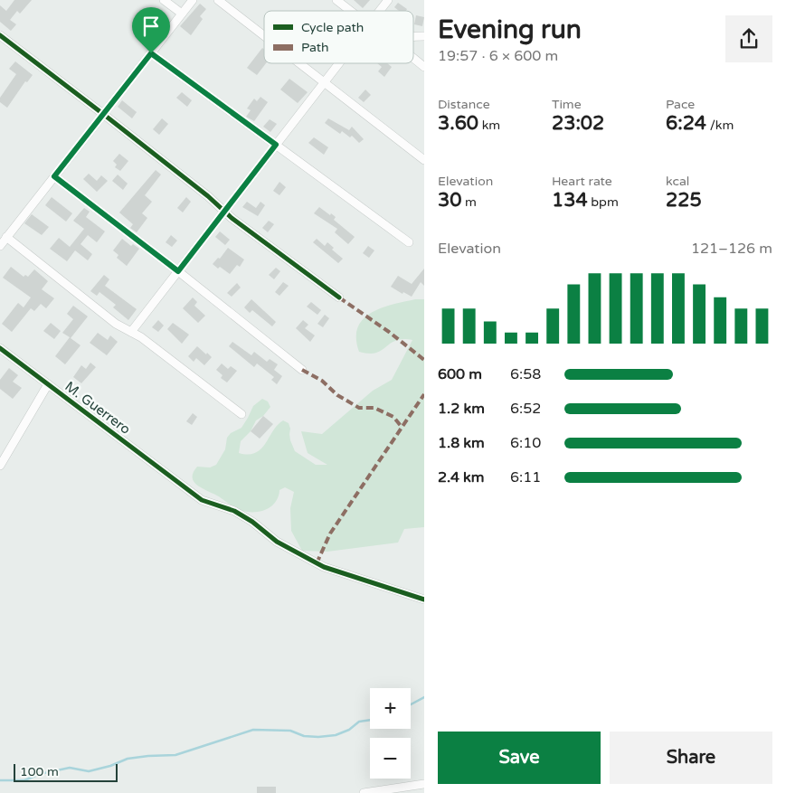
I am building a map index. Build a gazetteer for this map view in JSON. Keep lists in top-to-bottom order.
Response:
{
  "streets": {
    "street": ["M. Guerrero"]
  },
  "legend": ["Cycle path", "Path"],
  "scale_bar": "100 m",
  "page": {
    "heading": ["Evening run", "19:57 · 6 × 600 m"],
    "stats": [
      ["Distance", "3.60 km"],
      ["Time", "23:02"],
      ["Pace", "6:24 /km"],
      ["Elevation", "30 m"],
      ["Heart rate", "134 bpm"],
      ["kcal", "225"]
    ],
    "chart": ["Elevation", "121–126 m"],
    "list": [
      {
        "name": "600 m",
        "note": "6:58"
      },
      {
        "name": "1.2 km",
        "note": "6:52"
      },
      {
        "name": "1.8 km",
        "note": "6:10"
      },
      {
        "name": "2.4 km",
        "note": "6:11"
      }
    ],
    "map_buttons": ["+", "−"],
    "buttons": ["Save", "Share"],
    "scale": "100 m"
  }
}
